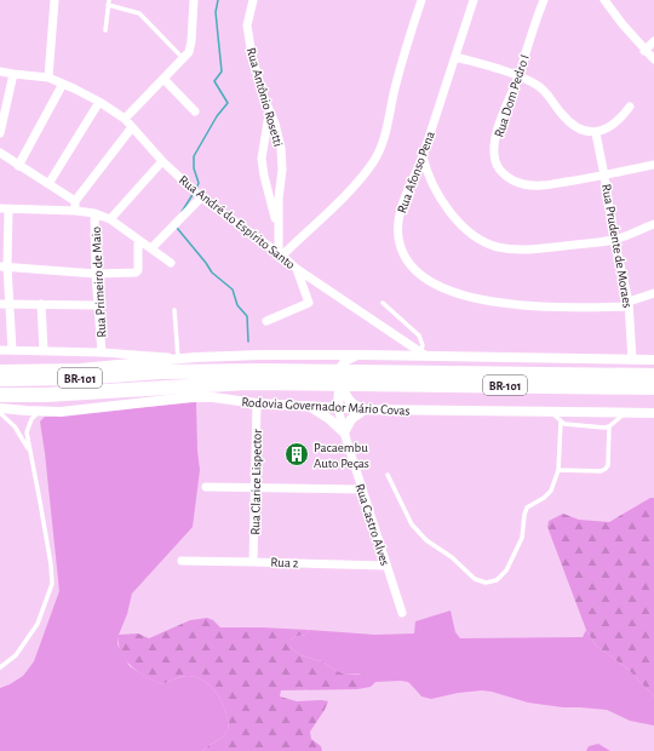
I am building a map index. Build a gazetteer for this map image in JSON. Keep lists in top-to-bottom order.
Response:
{
  "streets": {
    "highway": ["BR-101", "Rodovia Governador Mário Covas"],
    "street": [
      "Rua Dom Pedro I",
      "Rua Antônio Rosetti",
      "Rua Afonso Pena",
      "Rua André do Espírito Santo",
      "Rua Prudente de Moraes",
      "Rua Primeiro de Maio",
      "Rua Clarice Lispector",
      "Rua Castro Alves",
      "Rua 2"
    ]
  },
  "crossings": [
    ["Rua Dom Pedro I", "Rua Prudente de Moraes"],
    ["Rua Afonso Pena", "Rua Prudente de Moraes"],
    ["Rodovia Governador Mário Covas", "Rua Clarice Lispector"],
    ["Rodovia Governador Mário Covas", "Rua Castro Alves"],
    ["Rua Clarice Lispector", "Rua 2"],
    ["Rua Castro Alves", "Rua 2"]
  ],
  "places": {
    "building": ["Pacaembu Auto Peças"]
  }
}
